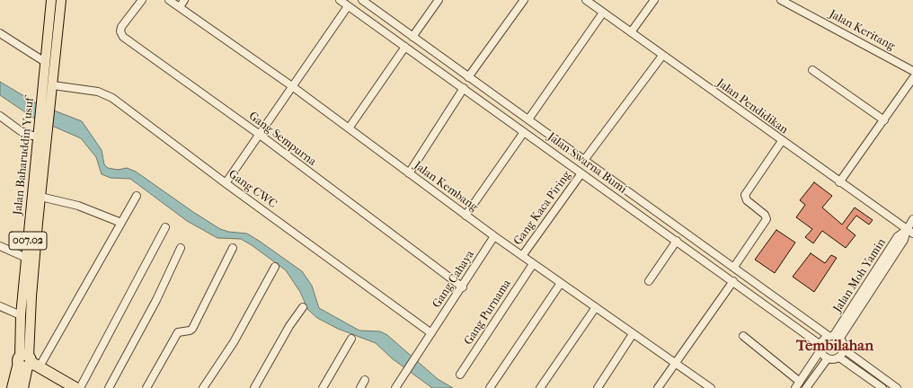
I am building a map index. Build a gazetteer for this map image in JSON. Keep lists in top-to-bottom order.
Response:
{
  "streets": {
    "main road": ["Jalan Baharuddin Yusuf", "007.02"],
    "street": [
      "Jalan Keritang",
      "Jalan Pendidikan",
      "Gang Sempurna",
      "Jalan Swarna Bumi",
      "Jalan Kembang",
      "Gang CWC",
      "Gang Kaca Piring",
      "Jalan Moh Yamin",
      "Gang Cahaya",
      "Gang Purnama"
    ]
  },
  "crossings": [
    ["Jalan Pendidikan", "Jalan Moh Yamin"],
    ["Gang Sempurna", "Gang Cahaya"],
    ["Jalan Baharuddin Yusuf", "Gang CWC"],
    ["Jalan Swarna Bumi", "Gang Kaca Piring"],
    ["Jalan Swarna Bumi", "Jalan Moh Yamin"],
    ["Jalan Kembang", "Gang Kaca Piring"],
    ["Jalan Kembang", "Gang Cahaya"],
    ["Jalan Kembang", "Gang Purnama"],
    ["Gang CWC", "Gang Cahaya"]
  ],
  "districts": ["Tembilahan"]
}
